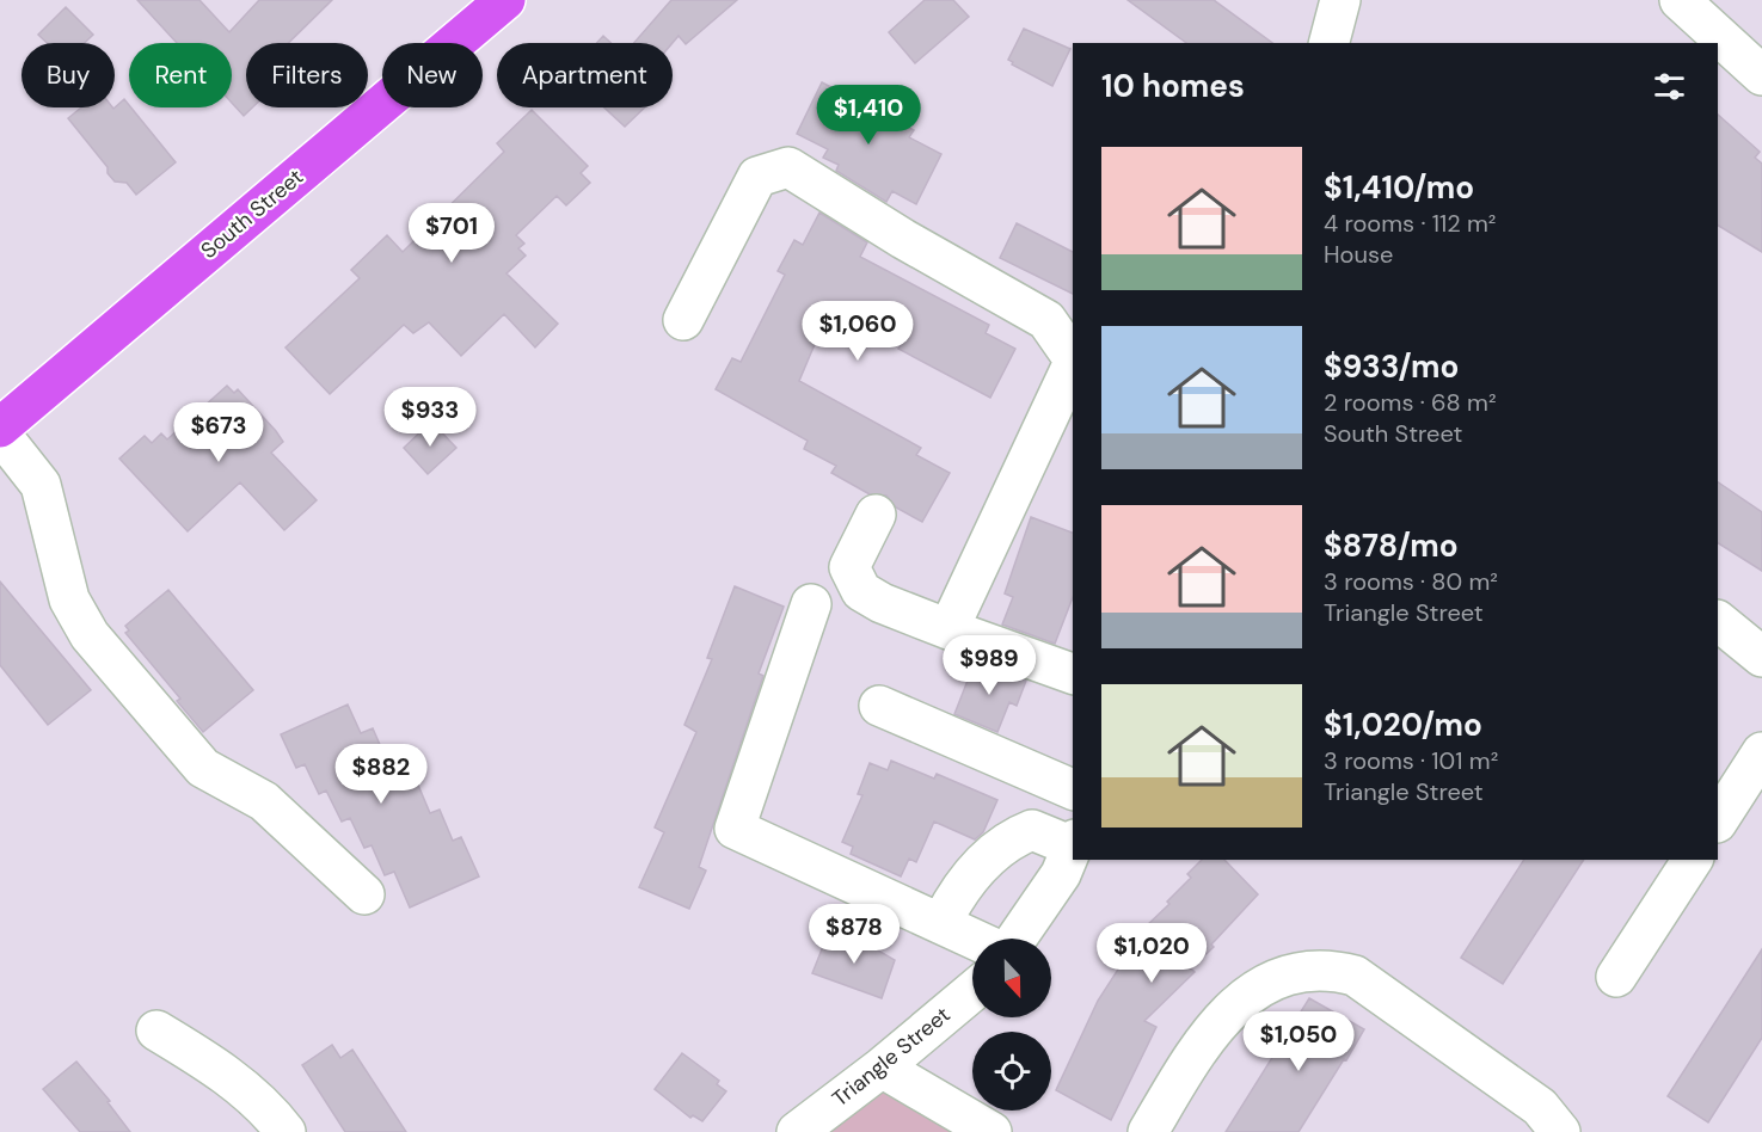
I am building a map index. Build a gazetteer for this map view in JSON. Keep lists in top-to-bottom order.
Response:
{
  "streets": {
    "main road": ["South Street"],
    "street": ["Triangle Street"]
  },
  "north": "bottom",
  "page": {
    "chip": [
      "Buy",
      "Rent",
      "Filters",
      "New",
      "Apartment"
    ],
    "heading": "10 homes",
    "price": [
      "$1,410",
      "$701",
      "$1,060",
      "$933",
      "$673",
      "$989",
      "$882",
      "$878",
      "$1,020",
      "$1,050"
    ],
    "list": [
      {
        "name": "$1,410/mo",
        "note": "4 rooms · 112 m² · House"
      },
      {
        "name": "$933/mo",
        "note": "2 rooms · 68 m² · South Street"
      },
      {
        "name": "$878/mo",
        "note": "3 rooms · 80 m² · Triangle Street"
      },
      {
        "name": "$1,020/mo",
        "note": "3 rooms · 101 m² · Triangle Street"
      }
    ]
  }
}
